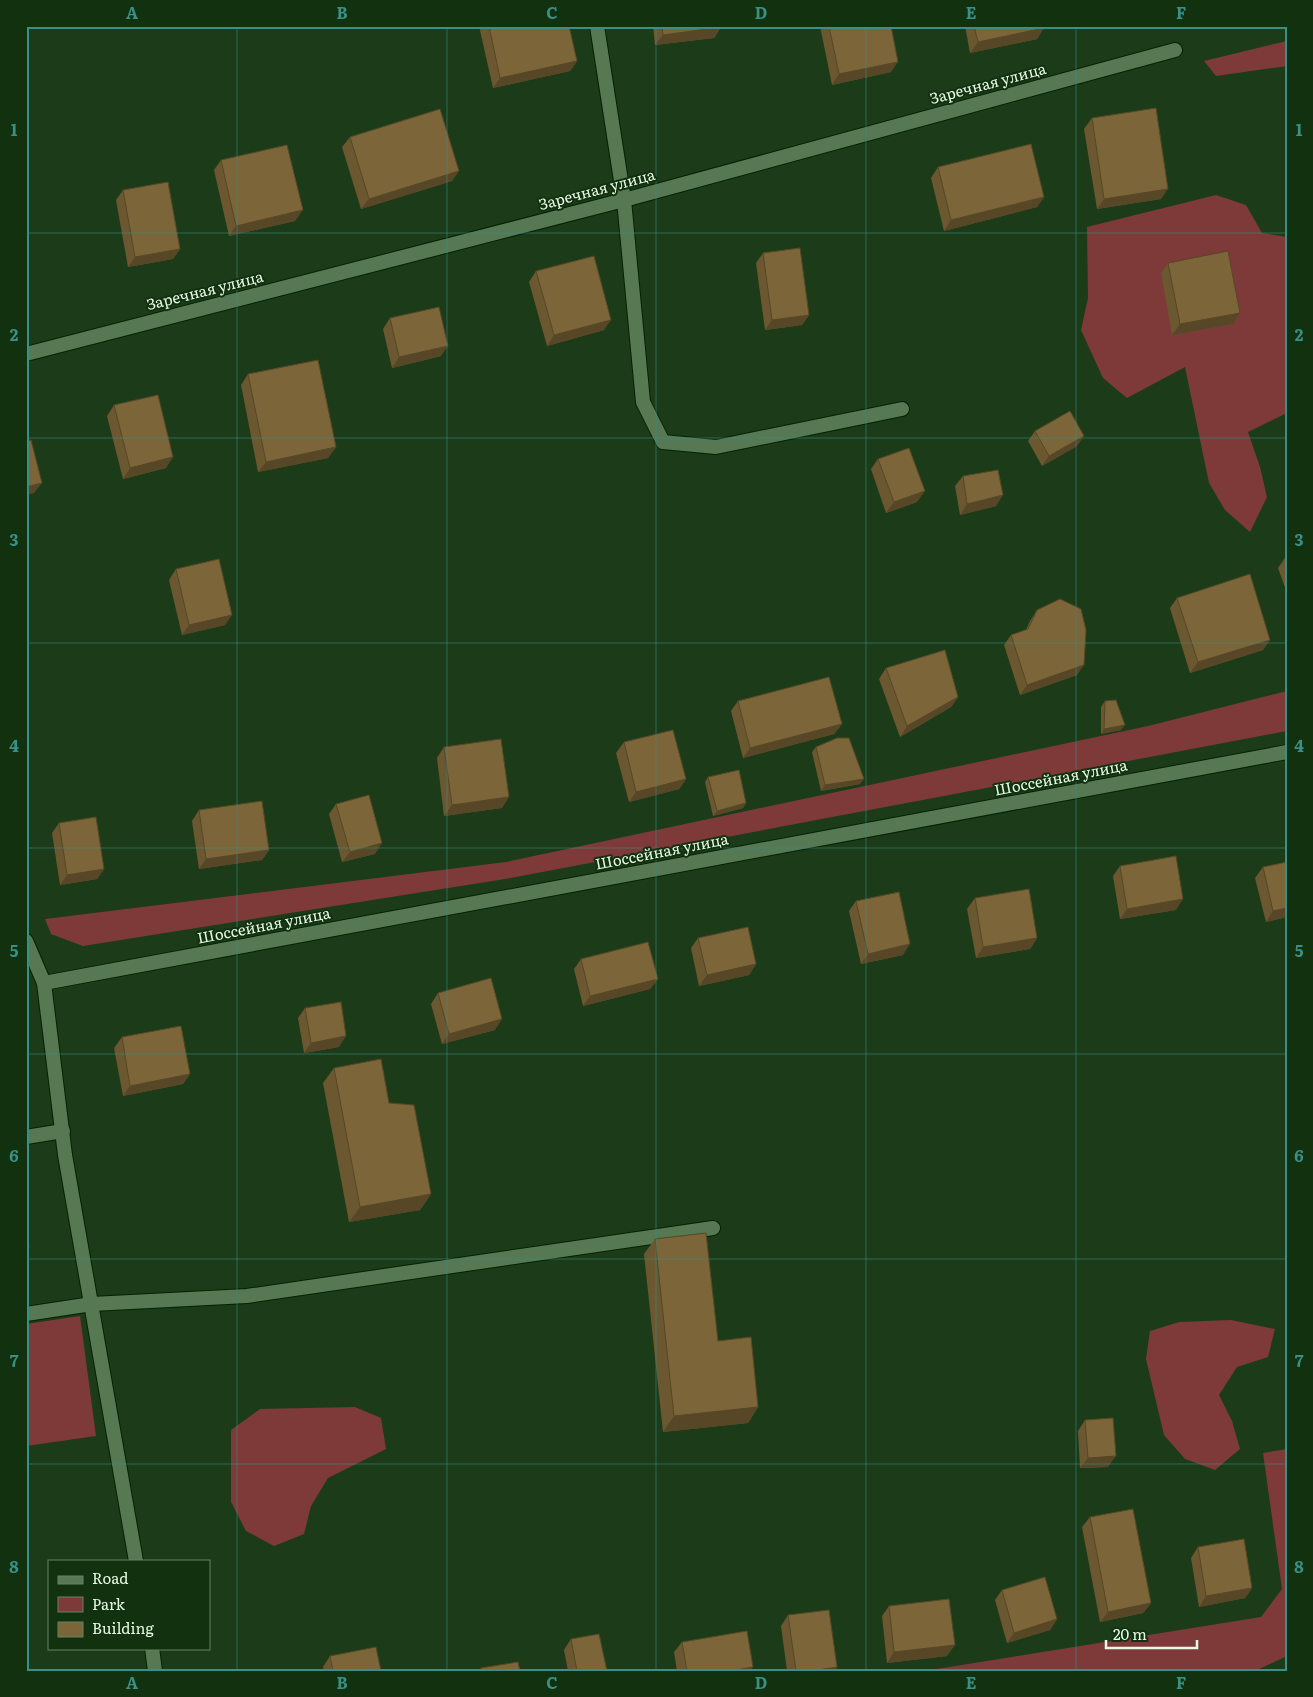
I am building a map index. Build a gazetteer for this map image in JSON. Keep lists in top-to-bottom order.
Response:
{
  "streets": {
    "street": ["Заречная улица", "Шоссейная улица"]
  },
  "legend": ["Road", "Park", "Building"],
  "scale_bar": "20 m",
  "grid": {
    "columns": [
      "A",
      "B",
      "C",
      "D",
      "E",
      "F"
    ],
    "rows": [
      "1",
      "2",
      "3",
      "4",
      "5",
      "6",
      "7",
      "8"
    ]
  }
}
